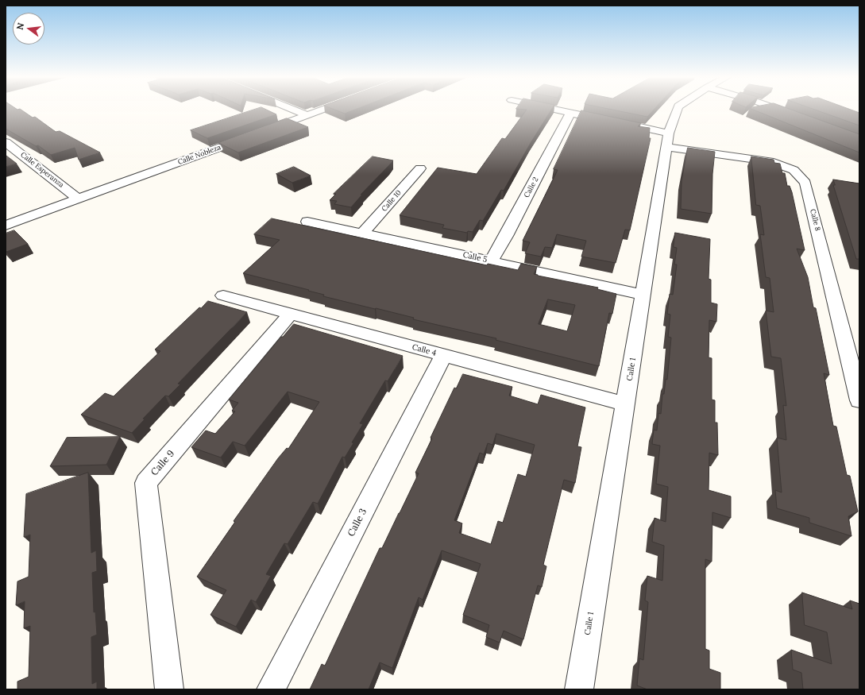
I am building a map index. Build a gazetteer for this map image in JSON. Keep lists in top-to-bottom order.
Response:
{
  "streets": {
    "street": [
      "Calle Nobleza",
      "Calle Esperanza",
      "Calle 2",
      "Calle 10",
      "Calle 8",
      "Calle 5",
      "Calle 4",
      "Calle 1",
      "Calle 9",
      "Calle 3"
    ]
  },
  "crossings": [
    ["Calle Nobleza", "Calle Esperanza"],
    ["Calle 2", "Calle 5"],
    ["Calle 10", "Calle 5"],
    ["Calle 8", "Calle 1"],
    ["Calle 5", "Calle 1"],
    ["Calle 4", "Calle 1"],
    ["Calle 4", "Calle 9"],
    ["Calle 4", "Calle 3"]
  ],
  "north": "left"
}
